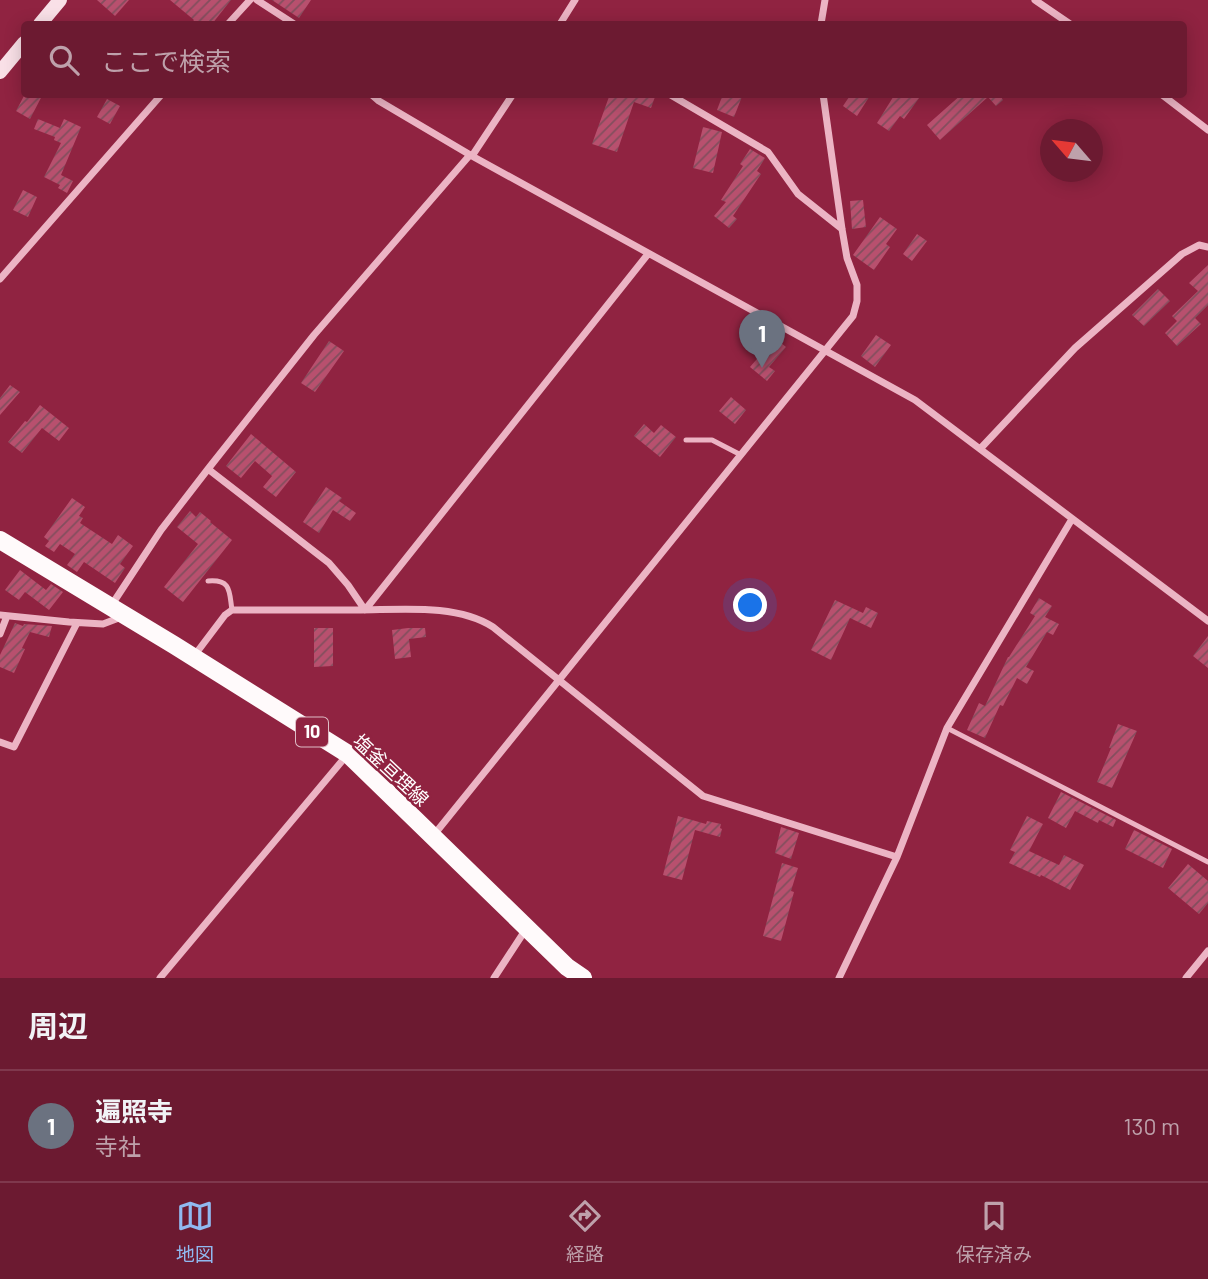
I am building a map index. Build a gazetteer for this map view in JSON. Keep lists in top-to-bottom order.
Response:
{
  "streets": {
    "main road": ["10", "塩釜亘理線"]
  },
  "north": "top left",
  "page": {
    "search": "ここで検索",
    "pins": "1",
    "heading": "周辺",
    "list": [
      {
        "mark": "1",
        "name": "遍照寺",
        "note": "寺社",
        "value": "130 m"
      }
    ],
    "nav": ["地図", "経路", "保存済み"]
  }
}
